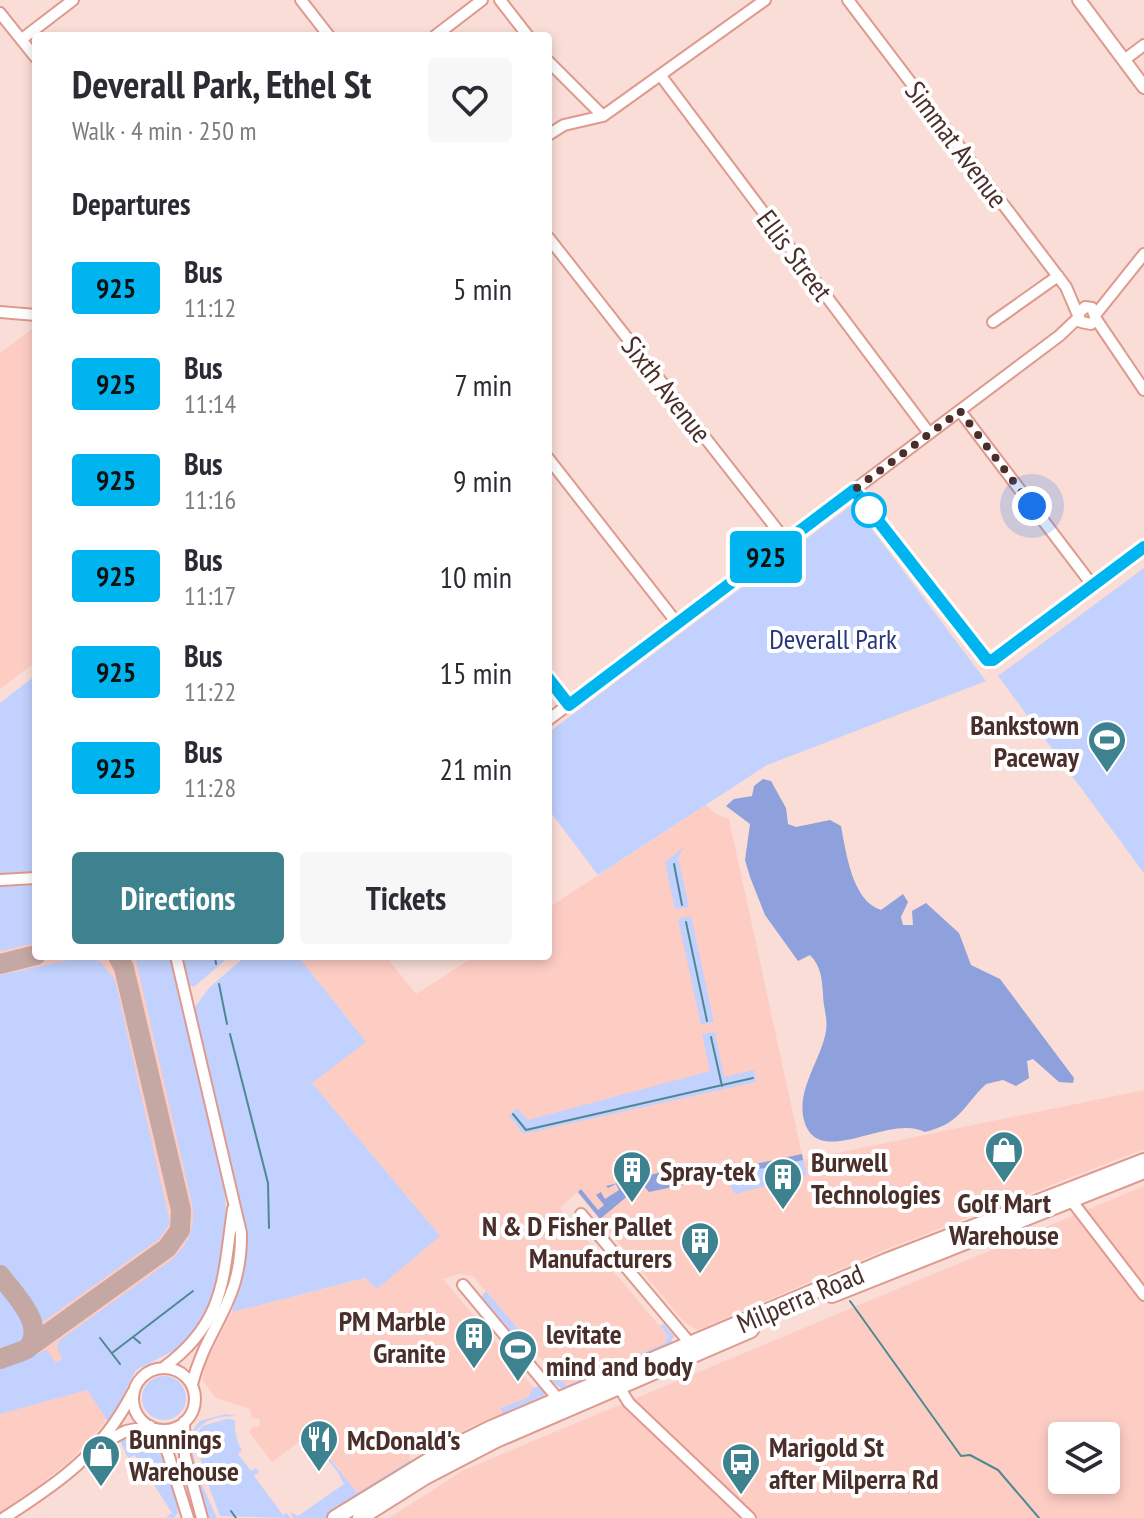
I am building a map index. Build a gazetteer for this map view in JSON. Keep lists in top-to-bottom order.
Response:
{
  "streets": {
    "highway": ["Milperra Road"],
    "street": ["Simmat Avenue", "Ellis Street", "Sixth Avenue"]
  },
  "parks": ["Deverall Park"],
  "places": {
    "sports": ["Bankstown Paceway", "levitate mind and body"],
    "shop": ["Golf Mart Warehouse", "Bunnings Warehouse"],
    "building": [
      "Spray-tek",
      "Burwell Technologies",
      "N & D Fisher Pallet Manufacturers",
      "PM Marble Granite"
    ],
    "restaurant": ["McDonald's"],
    "bus stop": ["Marigold St after Milperra Rd"]
  },
  "lines": ["bus line 925"],
  "page": {
    "on_map": "925",
    "heading": [
      ["Deverall Park, Ethel St", "Walk · 4 min · 250 m"],
      "Departures"
    ],
    "list": [
      {
        "mark": "925",
        "name": "Bus",
        "note": "11:12",
        "value": "5 min"
      },
      {
        "mark": "925",
        "name": "Bus",
        "note": "11:14",
        "value": "7 min"
      },
      {
        "mark": "925",
        "name": "Bus",
        "note": "11:16",
        "value": "9 min"
      },
      {
        "mark": "925",
        "name": "Bus",
        "note": "11:17",
        "value": "10 min"
      },
      {
        "mark": "925",
        "name": "Bus",
        "note": "11:22",
        "value": "15 min"
      },
      {
        "mark": "925",
        "name": "Bus",
        "note": "11:28",
        "value": "21 min"
      }
    ],
    "buttons": ["Directions", "Tickets"]
  }
}
